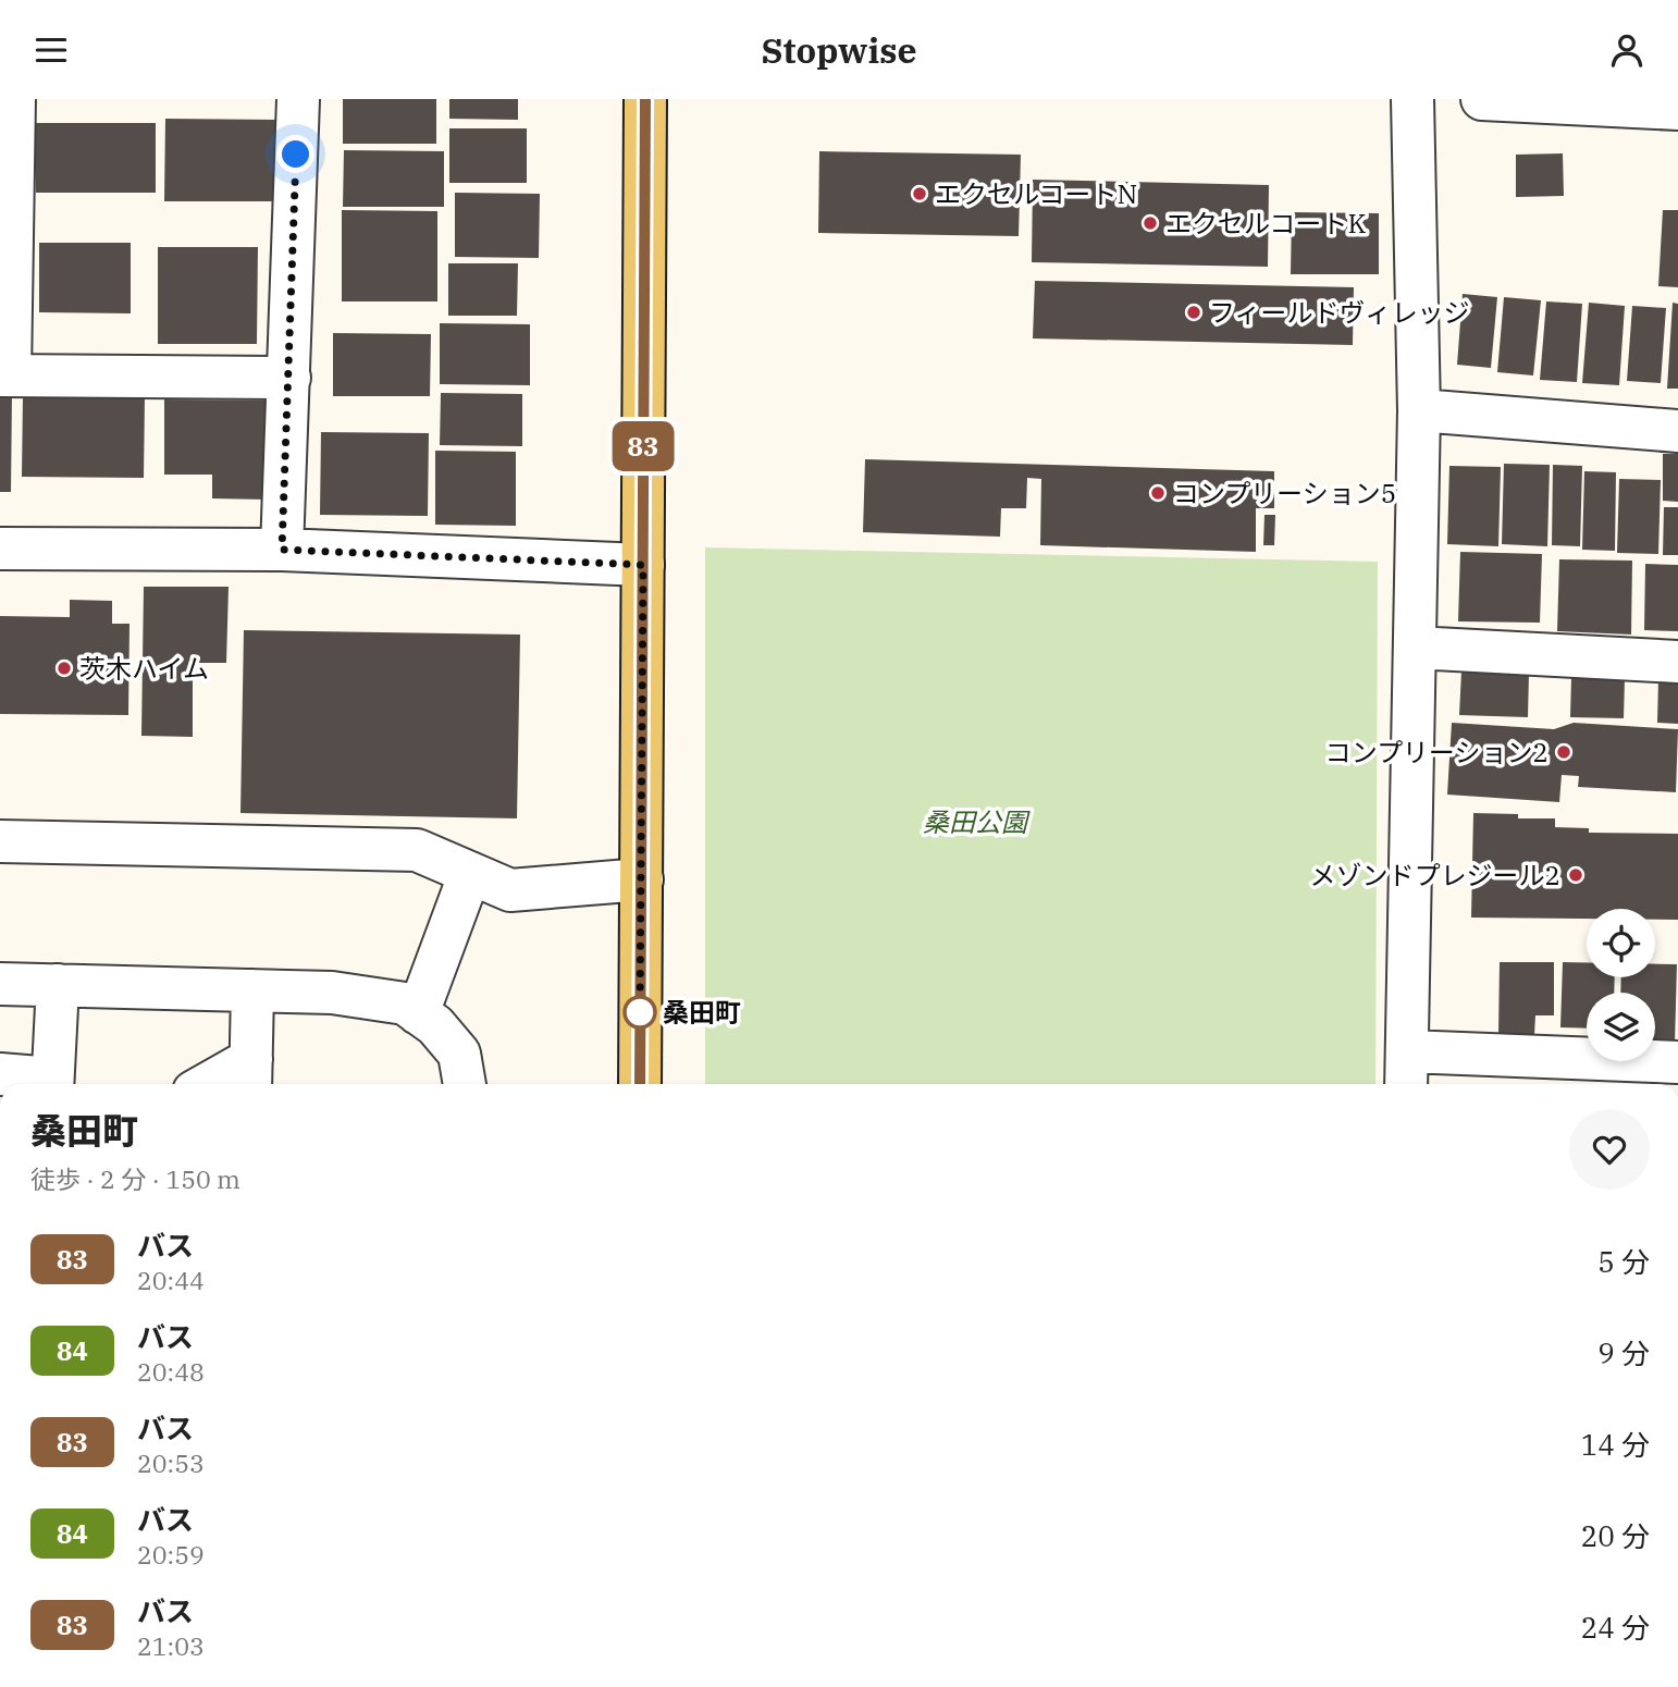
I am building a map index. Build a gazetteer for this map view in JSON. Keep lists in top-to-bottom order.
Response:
{
  "parks": ["桑田公園"],
  "places": [
    "エクセルコートN",
    "エクセルコートK",
    "フィールドヴィレッジ",
    "コンプリーション5",
    "茨木ハイム",
    "コンプリーション2",
    "メゾンドプレジール2",
    "桑田町"
  ],
  "lines": ["bus line 83"],
  "page": {
    "header": "Stopwise",
    "on_map": "83",
    "heading": ["桑田町", "徒歩 · 2 分 · 150 m"],
    "list": [
      {
        "mark": "83",
        "name": "バス",
        "note": "20:44",
        "value": "5 分"
      },
      {
        "mark": "84",
        "name": "バス",
        "note": "20:48",
        "value": "9 分"
      },
      {
        "mark": "83",
        "name": "バス",
        "note": "20:53",
        "value": "14 分"
      },
      {
        "mark": "84",
        "name": "バス",
        "note": "20:59",
        "value": "20 分"
      },
      {
        "mark": "83",
        "name": "バス",
        "note": "21:03",
        "value": "24 分"
      }
    ]
  }
}
